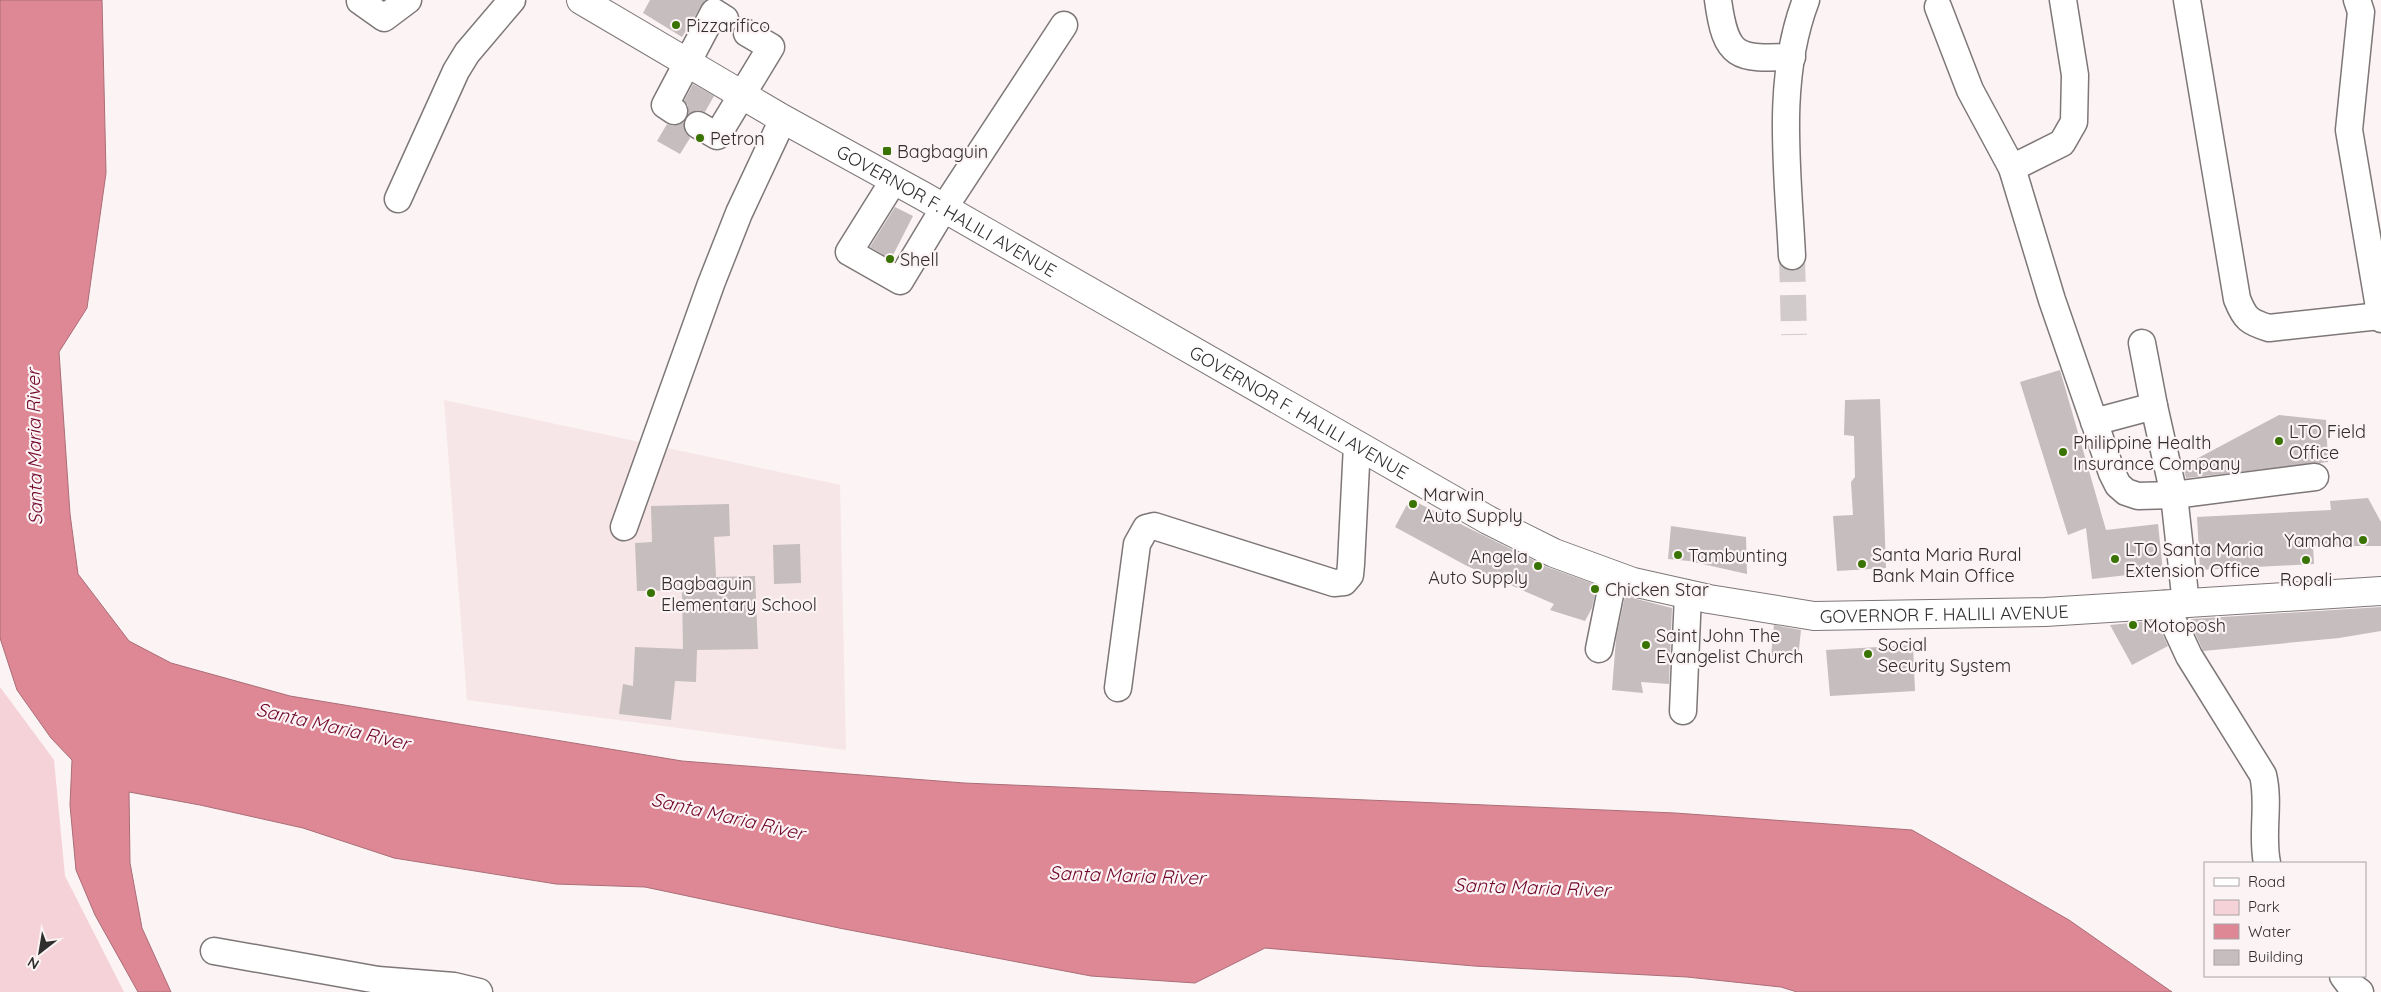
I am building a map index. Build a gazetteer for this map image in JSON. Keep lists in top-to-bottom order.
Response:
{
  "streets": {
    "main road": ["GOVERNOR F. HALILI AVENUE"]
  },
  "water": ["Santa Maria River"],
  "places": {
    "other": [
      "Pizzarifico",
      "Petron",
      "Shell",
      "LTO Field Office",
      "Philippine Health Insurance Company",
      "Marwin Auto Supply",
      "Yamaha",
      "Tambunting",
      "LTO Santa Maria Extension Office",
      "Ropali",
      "Santa Maria Rural Bank Main Office",
      "Angela Auto Supply",
      "Chicken Star",
      "Bagbaguin Elementary School",
      "Motoposh",
      "Saint John The Evangelist Church",
      "Social Security System"
    ],
    "transit": ["Bagbaguin"]
  },
  "legend": [
    "Road",
    "Park",
    "Water",
    "Building"
  ],
  "north": "bottom left"
}
